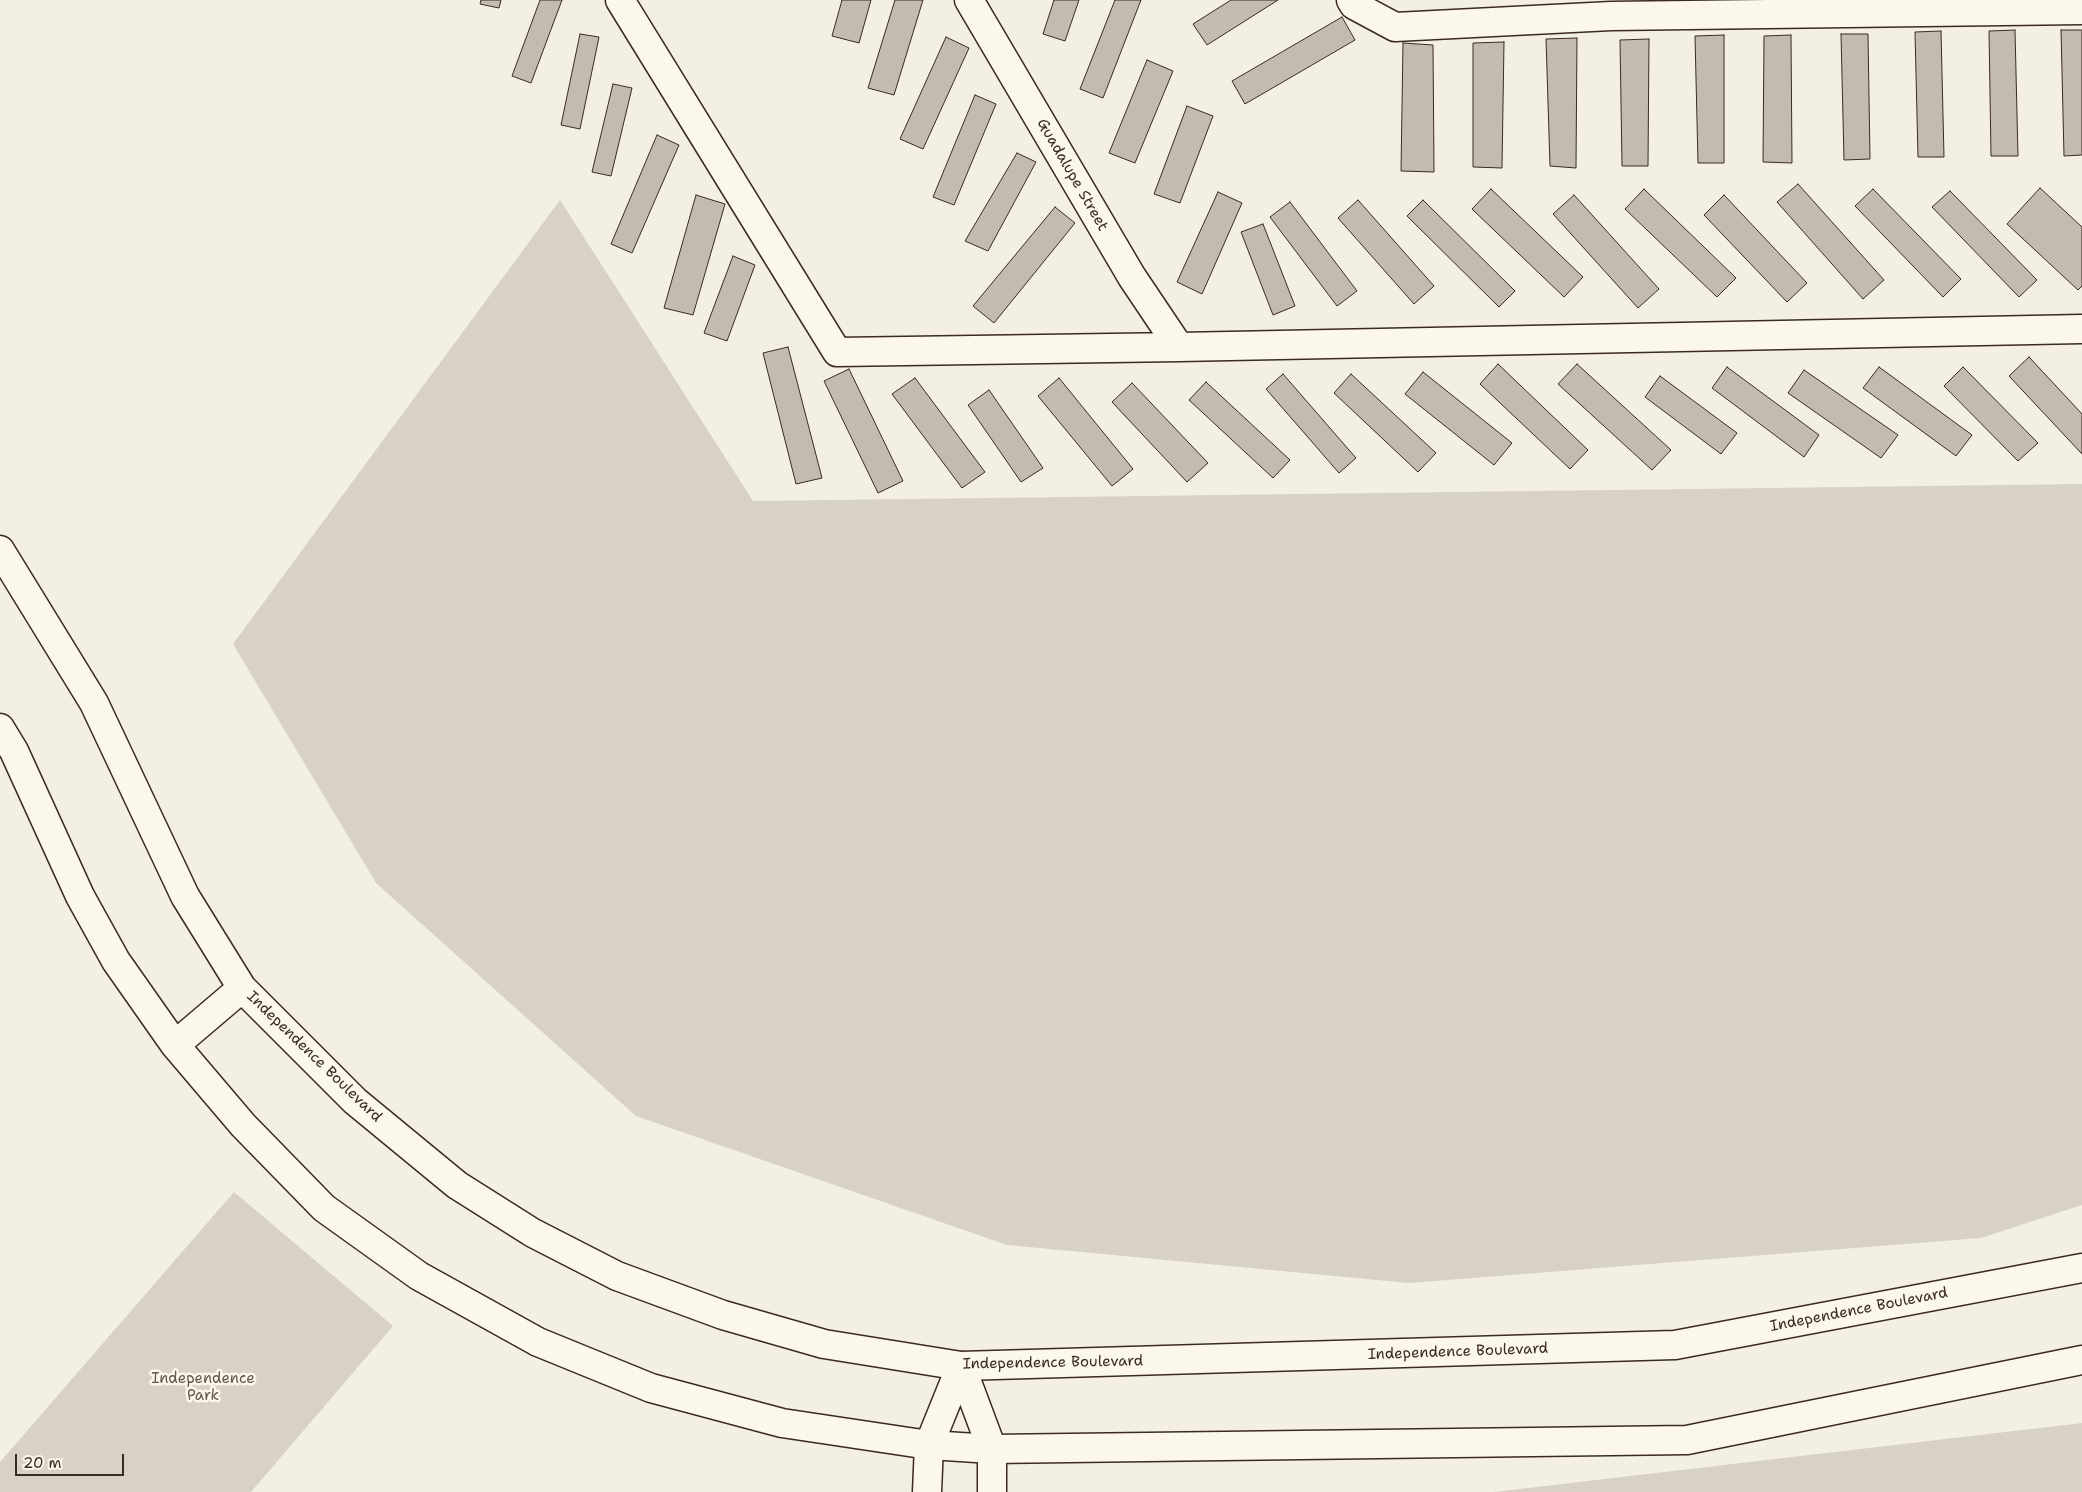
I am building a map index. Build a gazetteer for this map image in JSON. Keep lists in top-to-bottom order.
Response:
{
  "streets": {
    "main road": ["Guadalupe Street", "Independence Boulevard"]
  },
  "parks": ["Independence Park"],
  "scale_bar": "20 m"
}
